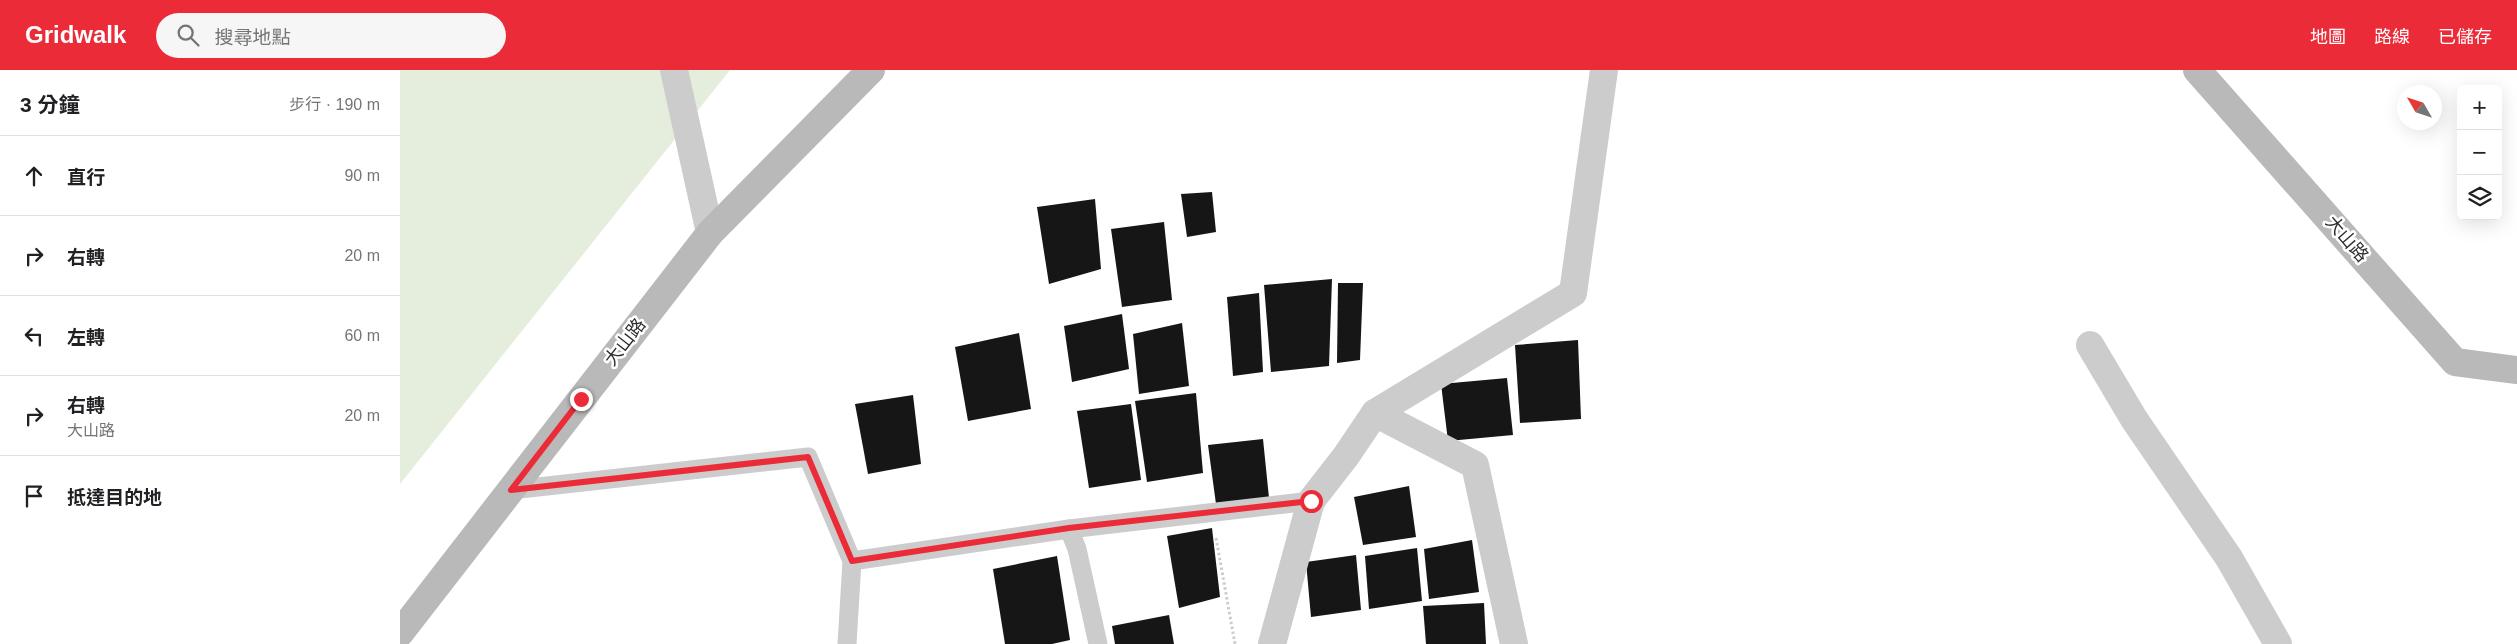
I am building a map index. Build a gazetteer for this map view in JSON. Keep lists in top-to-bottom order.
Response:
{
  "streets": {
    "street": ["大山路"]
  },
  "north": "top left",
  "page": {
    "header": "Gridwalk",
    "search": "搜尋地點",
    "nav": ["地圖", "路線", "已儲存"],
    "heading": ["3 分鐘", "步行 · 190 m"],
    "map_buttons": ["+", "−"],
    "list": [
      ["直行", "90 m"],
      ["右轉", "20 m"],
      ["左轉", "60 m"],
      ["右轉", "大山路", "20 m"],
      "抵達目的地"
    ]
  }
}
